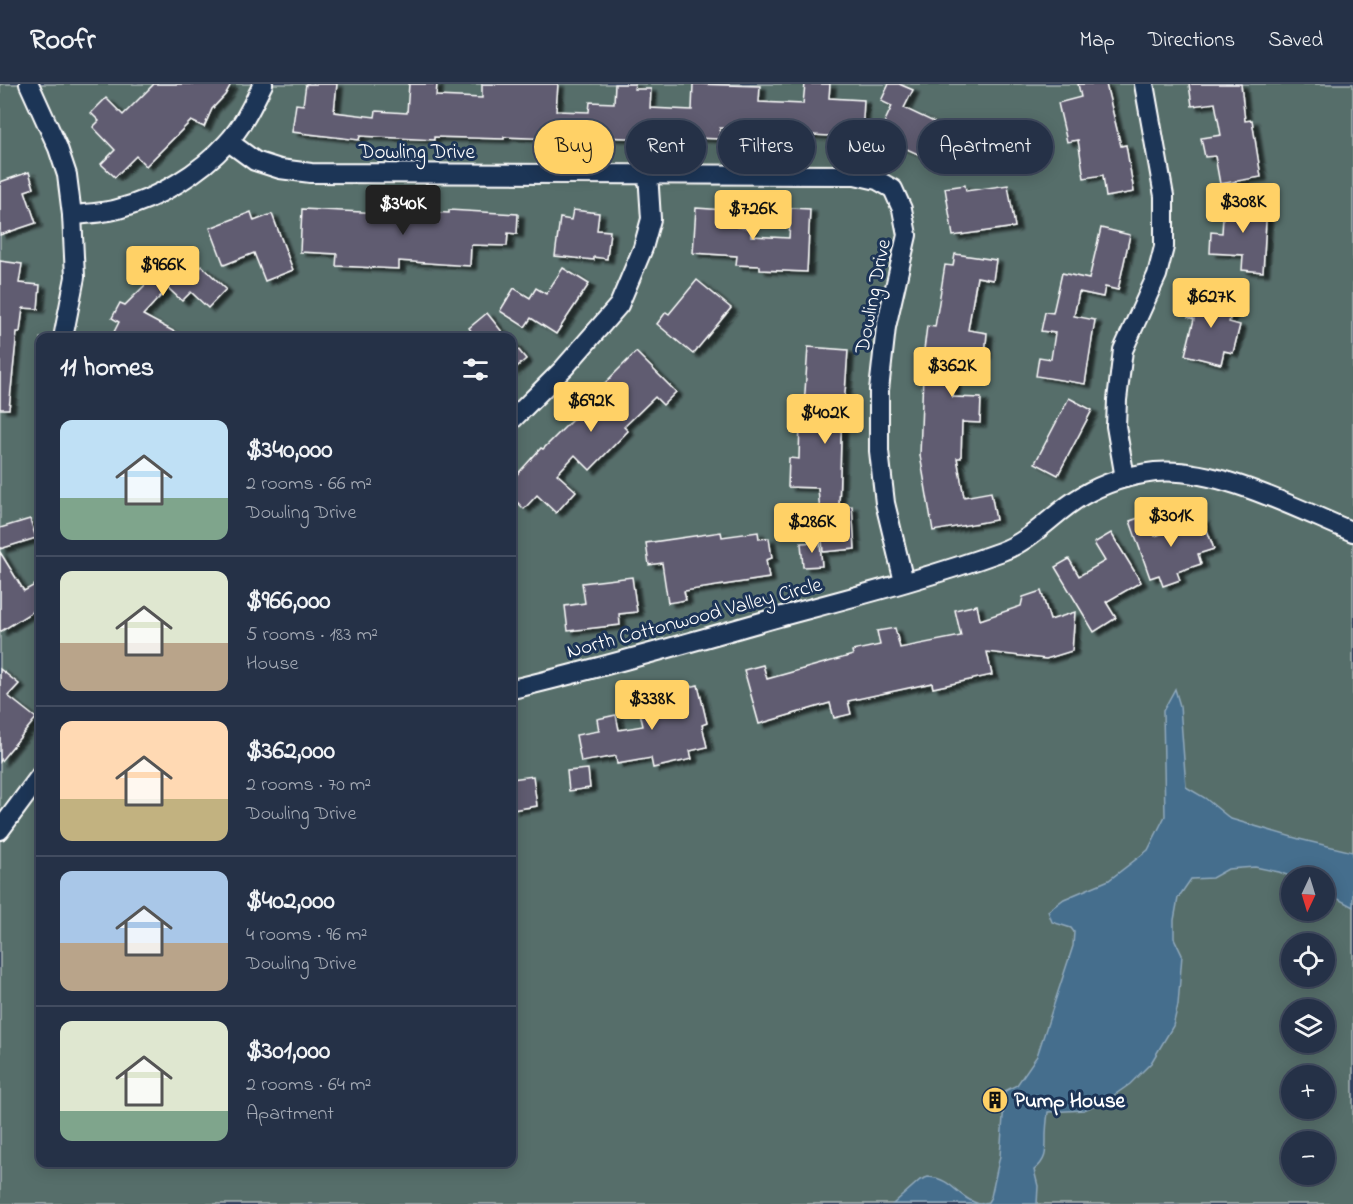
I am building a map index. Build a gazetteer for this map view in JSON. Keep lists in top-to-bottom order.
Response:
{
  "streets": {
    "street": ["Dowling Drive", "North Cottonwood Valley Circle"]
  },
  "crossings": [
    ["Dowling Drive", "North Cottonwood Valley Circle"]
  ],
  "places": {
    "building": ["Pump House"]
  },
  "north": "bottom",
  "page": {
    "header": "Roofr",
    "nav": ["Map", "Directions", "Saved"],
    "chip": [
      "Buy",
      "Rent",
      "Filters",
      "New",
      "Apartment"
    ],
    "price": [
      "$308K",
      "$340K",
      "$726K",
      "$966K",
      "$627K",
      "$362K",
      "$692K",
      "$402K",
      "$301K",
      "$286K",
      "$338K"
    ],
    "heading": "11 homes",
    "list": [
      {
        "name": "$340,000",
        "note": "2 rooms · 66 m² · Dowling Drive"
      },
      {
        "name": "$966,000",
        "note": "5 rooms · 183 m² · House"
      },
      {
        "name": "$362,000",
        "note": "2 rooms · 70 m² · Dowling Drive"
      },
      {
        "name": "$402,000",
        "note": "4 rooms · 96 m² · Dowling Drive"
      },
      {
        "name": "$301,000",
        "note": "2 rooms · 64 m² · Apartment"
      }
    ],
    "map_buttons": ["+", "−"]
  }
}
